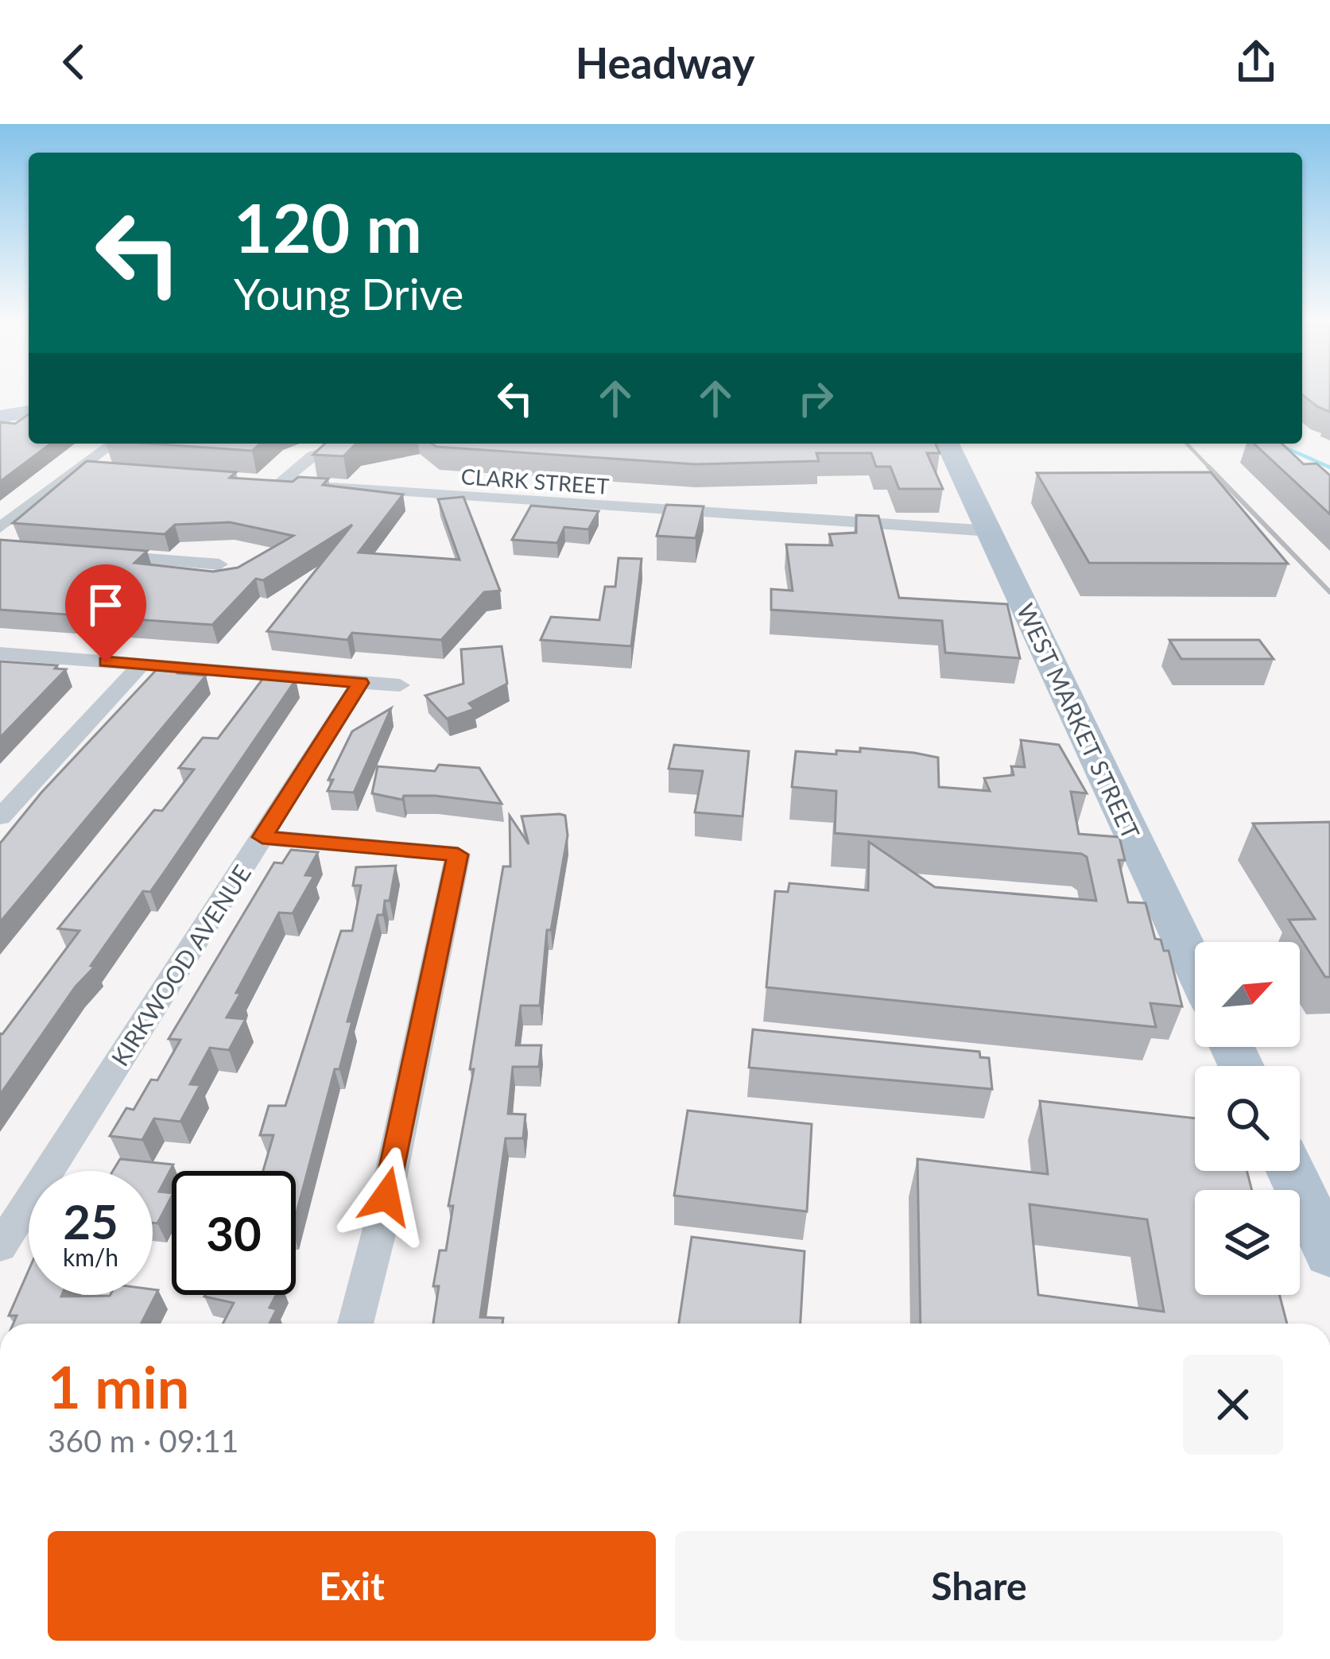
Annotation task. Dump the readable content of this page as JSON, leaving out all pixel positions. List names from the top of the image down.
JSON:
{
  "streets": {
    "main road": ["WEST MARKET STREET"],
    "street": ["CLARK STREET", "KIRKWOOD AVENUE"]
  },
  "crossings": [
    ["CLARK STREET", "WEST MARKET STREET"]
  ],
  "north": "top right",
  "page": {
    "header": "Headway",
    "turn": ["120 m", "Young Drive"],
    "speed": "25 km/h",
    "limit": "30",
    "heading": ["1 min", "360 m · 09:11"],
    "buttons": ["Exit", "Share"]
  }
}
